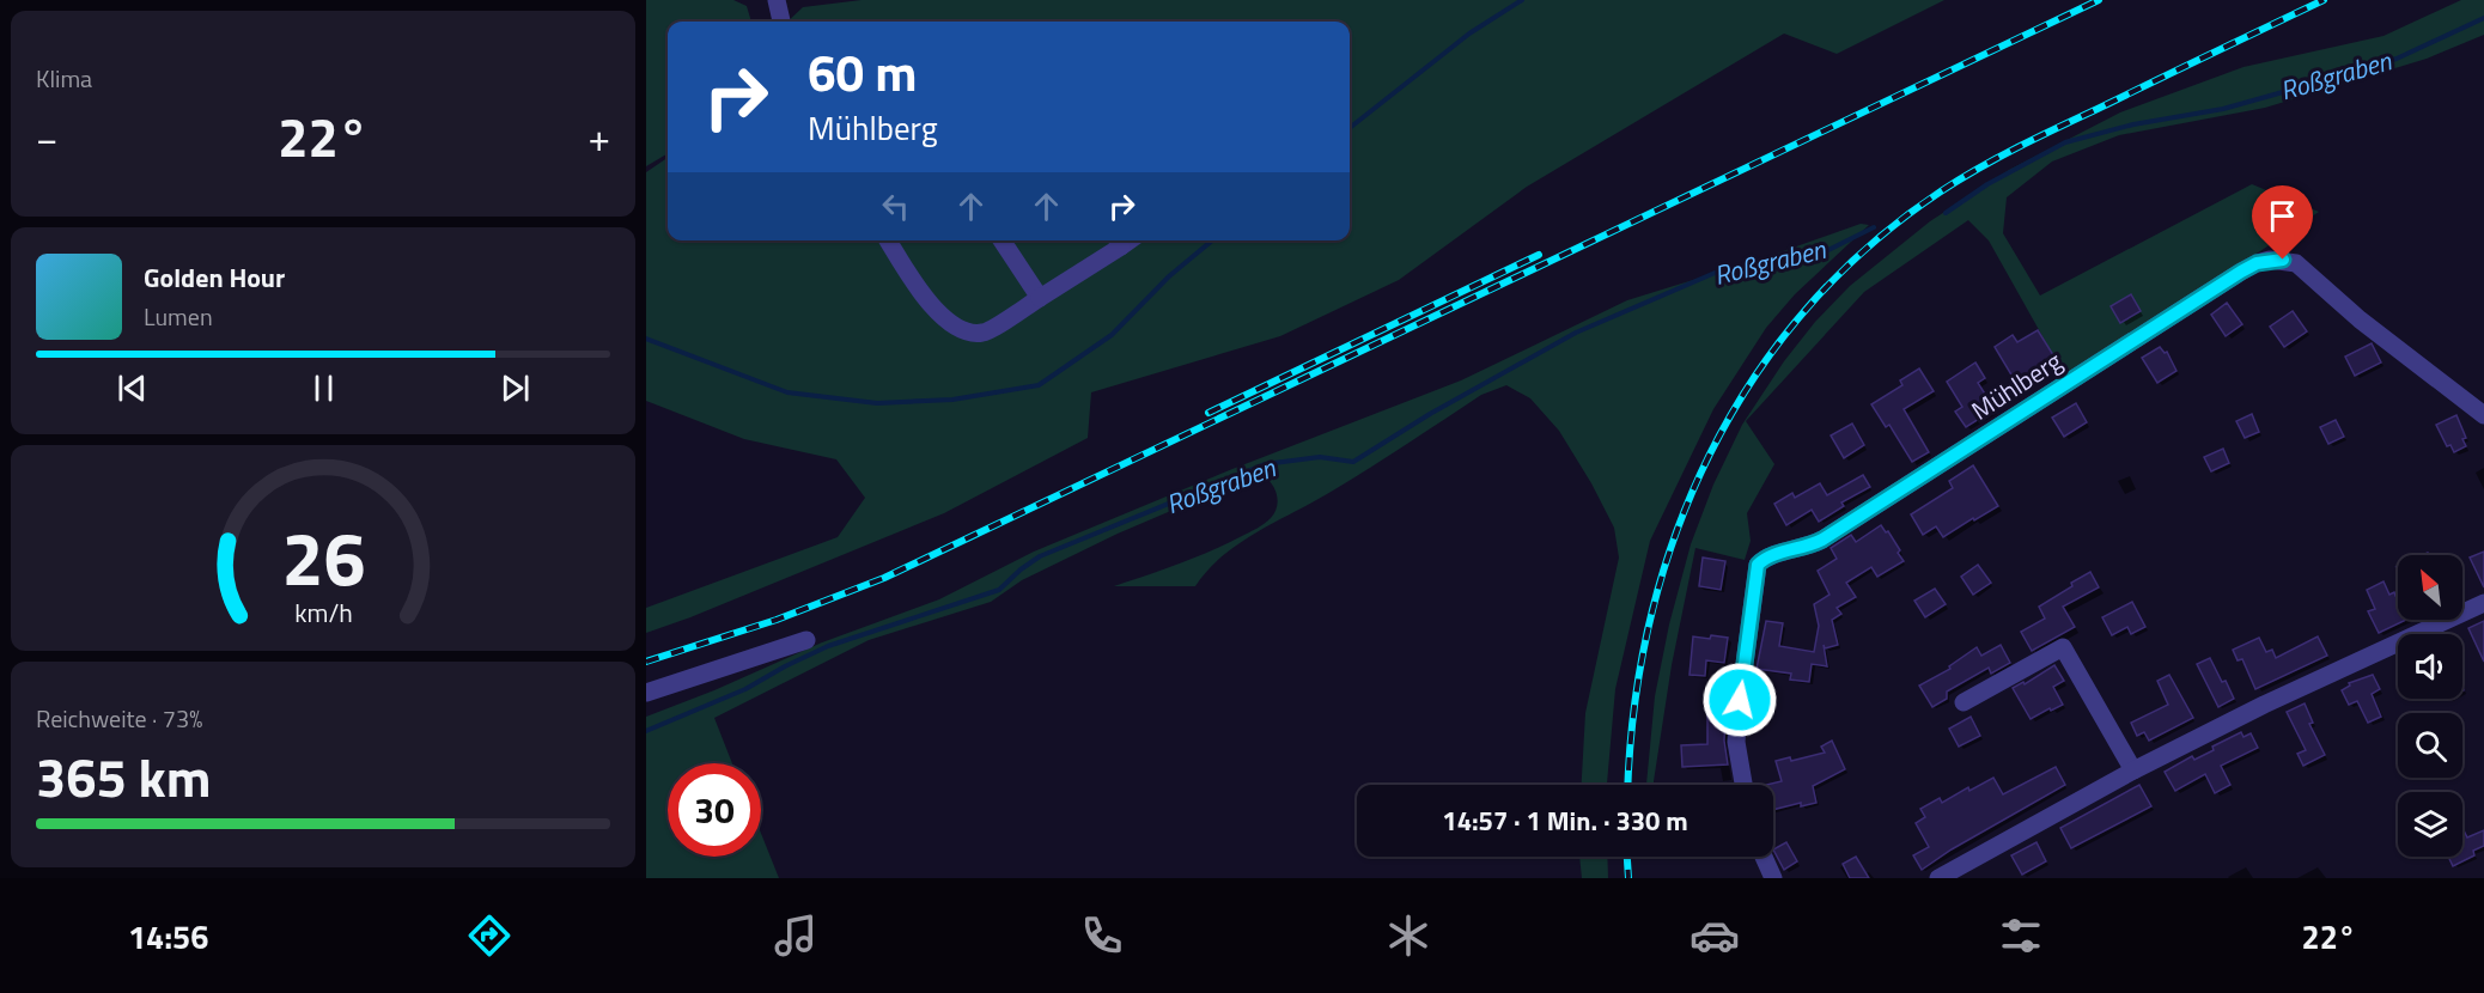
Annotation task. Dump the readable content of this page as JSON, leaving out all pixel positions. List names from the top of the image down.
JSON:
{
  "streets": {
    "street": ["Mühlberg"]
  },
  "water": ["Roßgraben"],
  "north": "top left",
  "page": {
    "tile": [
      "Klima",
      ["Reichweite · 73%", "365 km"]
    ],
    "turn": ["60 m", "Mühlberg"],
    "heat": ["−", "22°", "+"],
    "song": ["Golden Hour", "Lumen"],
    "limit": "30",
    "trip": "14:57 · 1 Min. · 330 m",
    "tabs": ["14:56", "22°"],
    "gauge": ["26", "km/h"]
  }
}
